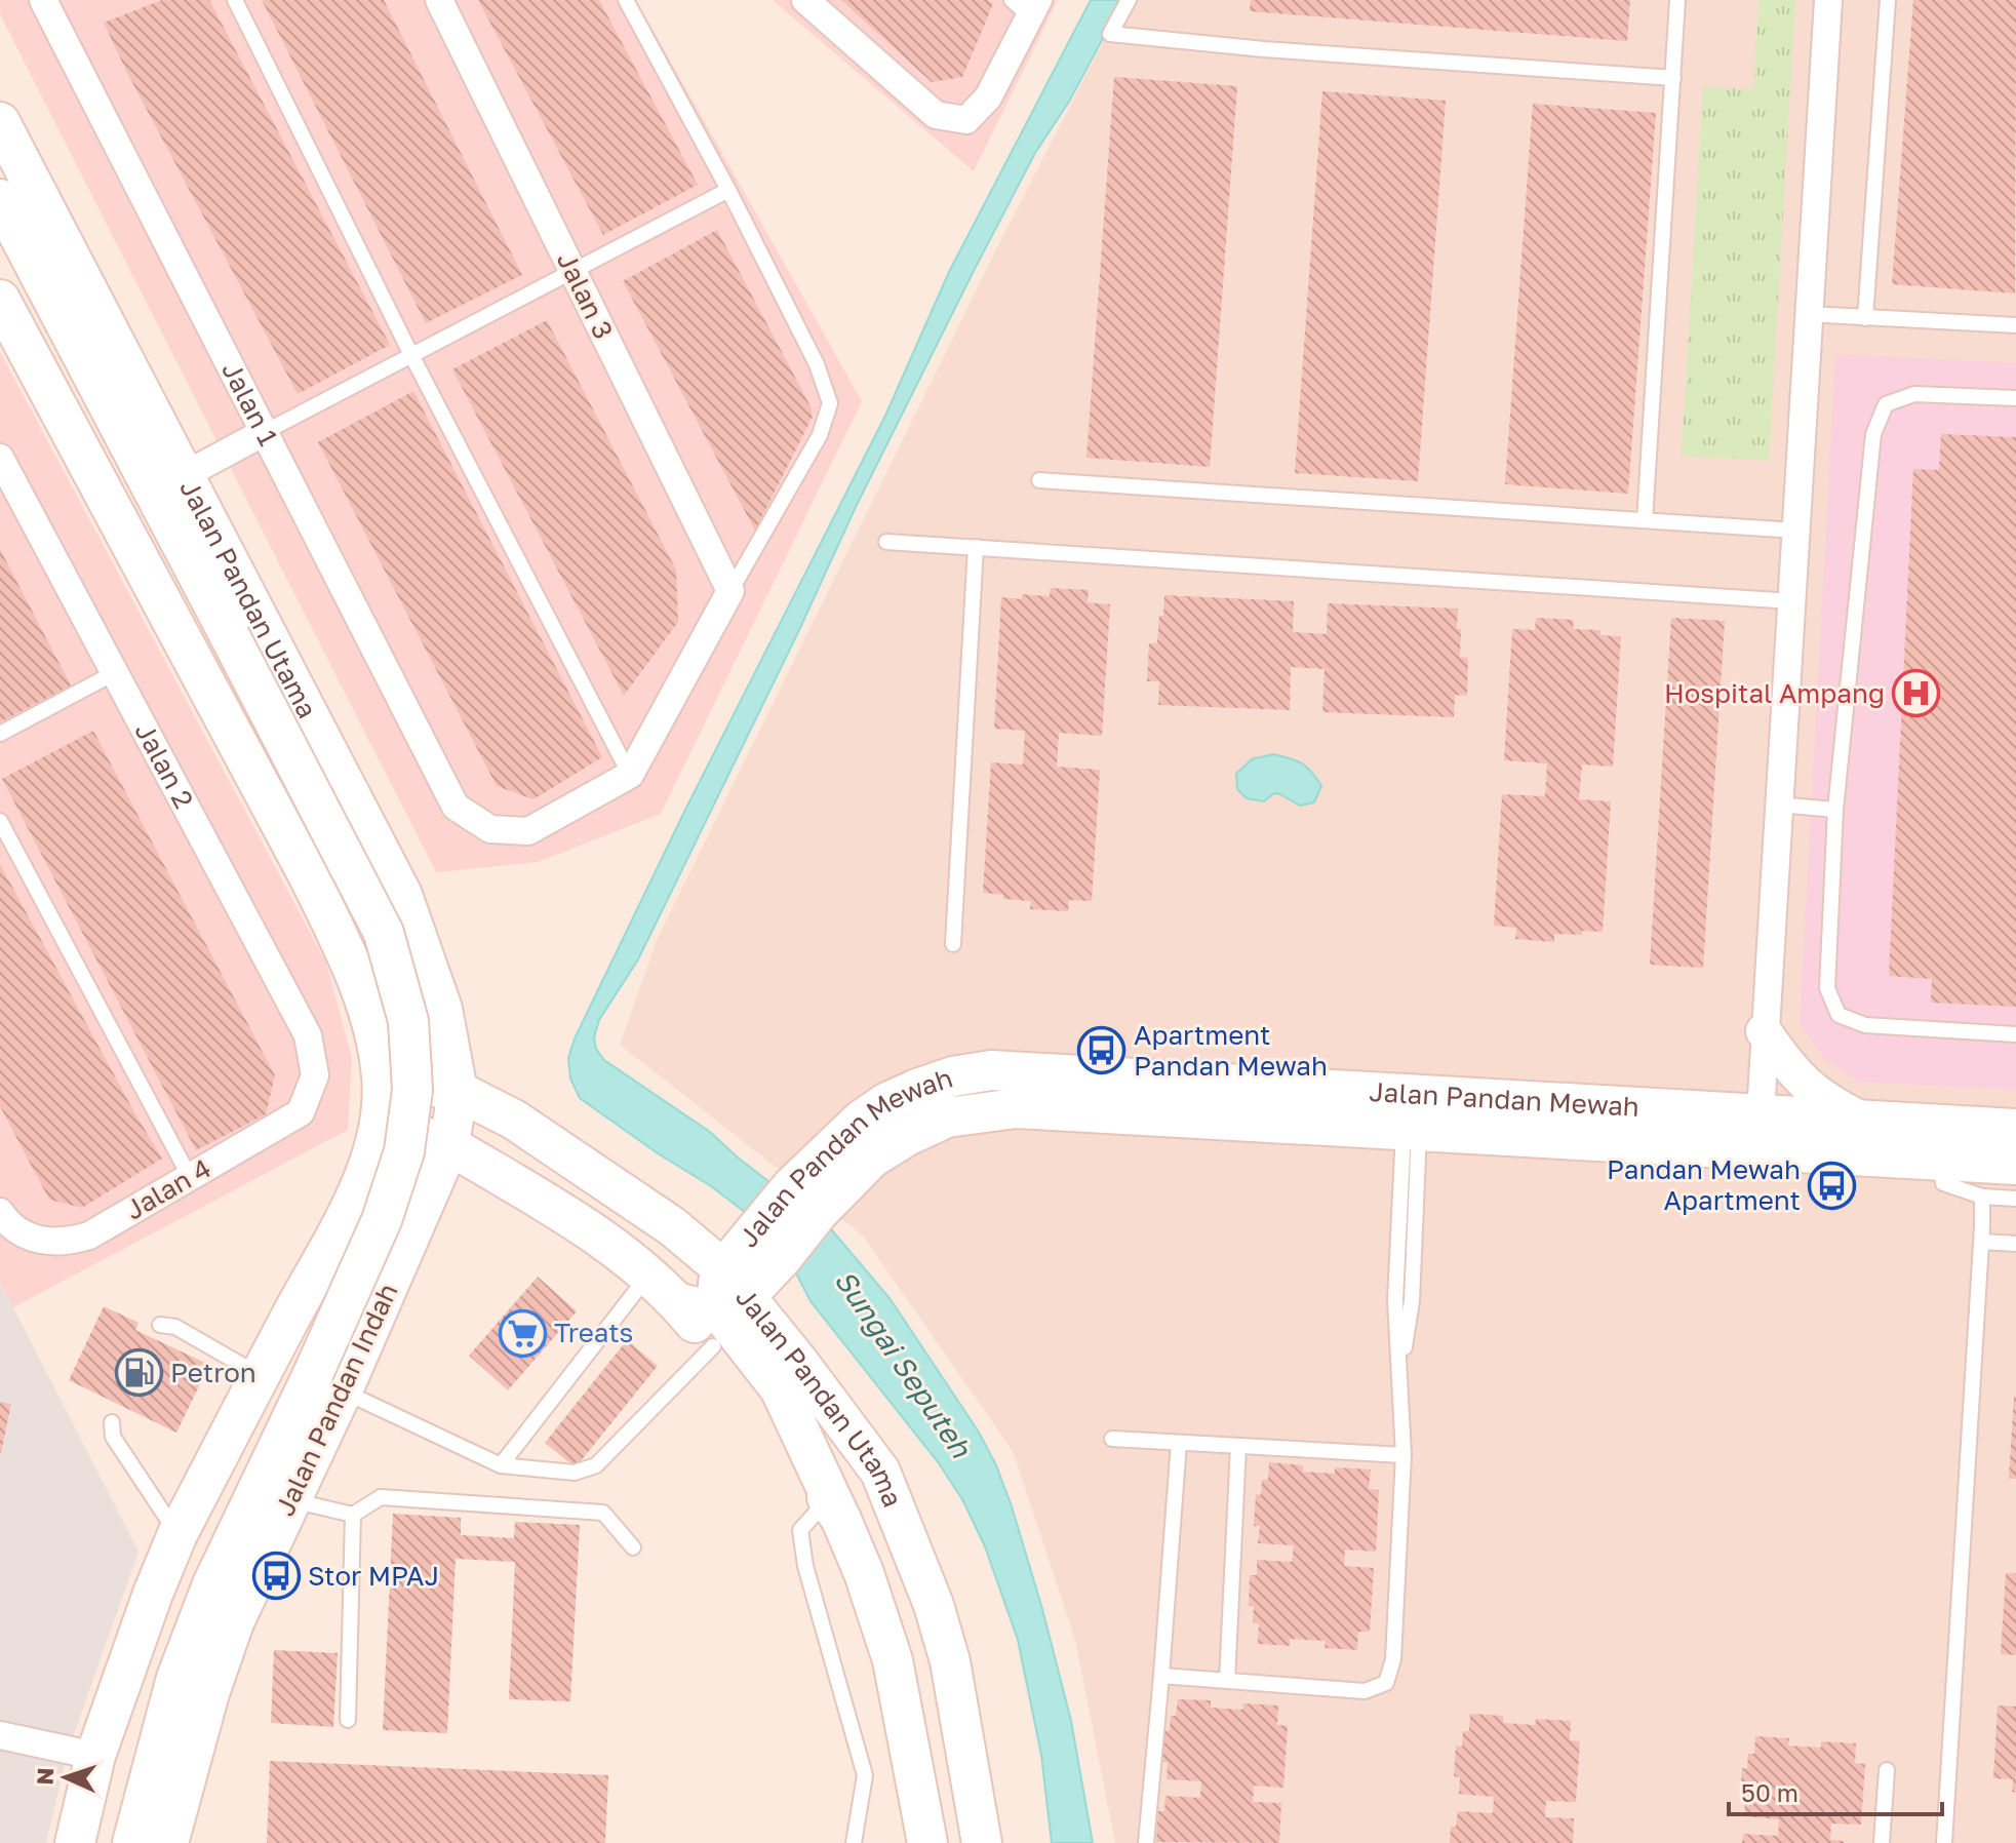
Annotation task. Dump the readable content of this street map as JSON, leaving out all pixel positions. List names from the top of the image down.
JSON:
{
  "streets": {
    "main road": ["Jalan Pandan Utama", "Jalan Pandan Mewah", "Jalan Pandan Indah"],
    "street": [
      "Jalan 3",
      "Jalan 1",
      "Jalan 2",
      "Jalan 4"
    ]
  },
  "crossings": [
    ["Jalan Pandan Utama", "Jalan Pandan Mewah"],
    ["Jalan Pandan Utama", "Jalan Pandan Indah"],
    ["Jalan 2", "Jalan 4"]
  ],
  "water": ["Sungai Seputeh"],
  "places": {
    "hospital": ["Hospital Ampang"],
    "bus stop": ["Apartment Pandan Mewah", "Pandan Mewah Apartment", "Stor MPAJ"],
    "supermarket": ["Treats"],
    "fuel station": ["Petron"]
  },
  "scale_bar": "50 m",
  "north": "left"
}
